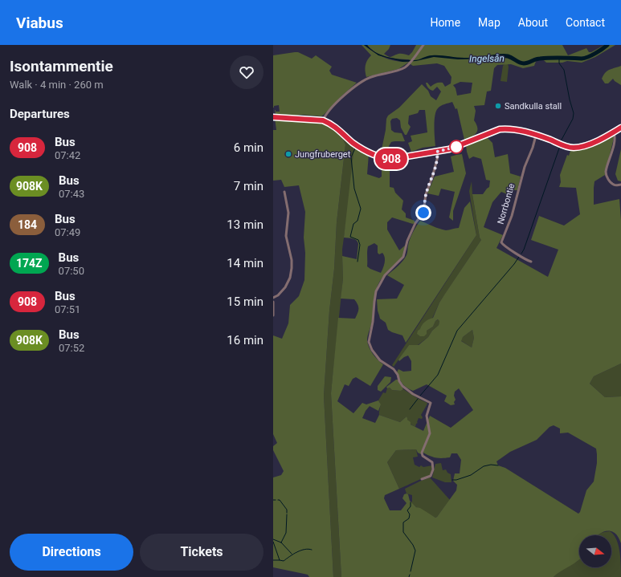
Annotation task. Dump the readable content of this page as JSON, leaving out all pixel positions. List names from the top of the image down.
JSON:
{
  "streets": {
    "street": ["Norrbontie"]
  },
  "water": ["Ingelsån"],
  "places": ["Sandkulla stall", "Jungfruberget"],
  "lines": ["bus line 908"],
  "north": "right",
  "page": {
    "header": "Viabus",
    "nav": [
      "Home",
      "Map",
      "About",
      "Contact"
    ],
    "heading": [
      ["Isontammentie", "Walk · 4 min · 260 m"],
      "Departures"
    ],
    "on_map": "908",
    "list": [
      {
        "mark": "908",
        "name": "Bus",
        "note": "07:42",
        "value": "6 min"
      },
      {
        "mark": "908K",
        "name": "Bus",
        "note": "07:43",
        "value": "7 min"
      },
      {
        "mark": "184",
        "name": "Bus",
        "note": "07:49",
        "value": "13 min"
      },
      {
        "mark": "174Z",
        "name": "Bus",
        "note": "07:50",
        "value": "14 min"
      },
      {
        "mark": "908",
        "name": "Bus",
        "note": "07:51",
        "value": "15 min"
      },
      {
        "mark": "908K",
        "name": "Bus",
        "note": "07:52",
        "value": "16 min"
      }
    ],
    "buttons": ["Directions", "Tickets"]
  }
}
